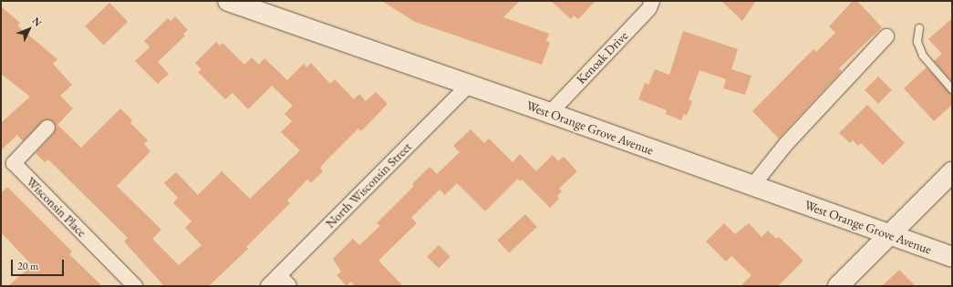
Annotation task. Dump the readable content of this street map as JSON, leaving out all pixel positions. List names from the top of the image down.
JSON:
{
  "streets": {
    "street": [
      "Kenoak Drive",
      "West Orange Grove Avenue",
      "North Wisconsin Street",
      "Wisconsin Place"
    ]
  },
  "crossings": [
    ["Kenoak Drive", "West Orange Grove Avenue"],
    ["West Orange Grove Avenue", "North Wisconsin Street"]
  ],
  "scale_bar": "20 m",
  "north": "top right"
}
